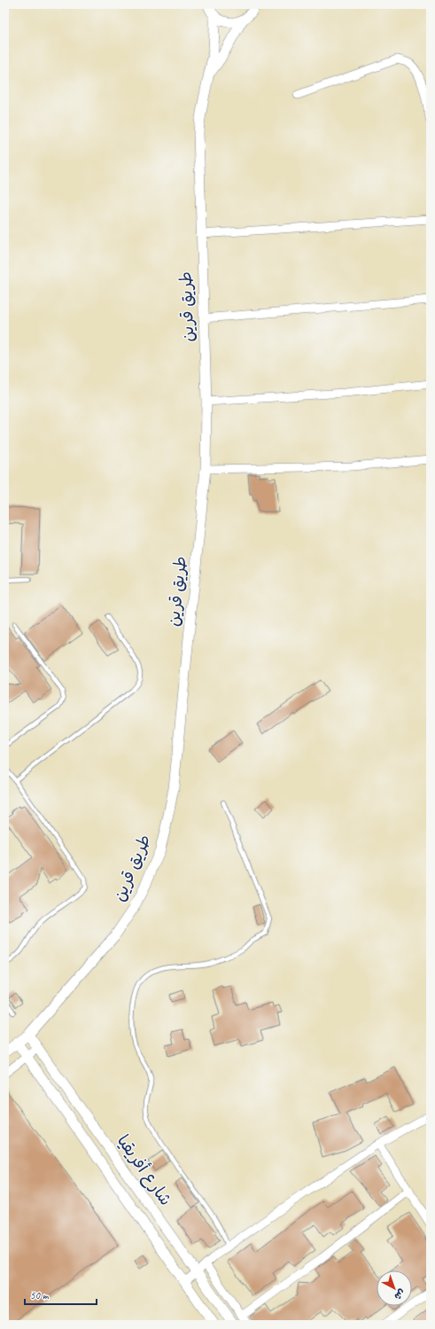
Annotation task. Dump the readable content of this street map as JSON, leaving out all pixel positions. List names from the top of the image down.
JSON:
{
  "streets": {
    "street": ["طريق قرين", "شارع أفريقيا"]
  },
  "crossings": [
    ["طريق قرين", "شارع أفريقيا"]
  ],
  "scale_bar": "50 m",
  "north": "bottom right"
}
